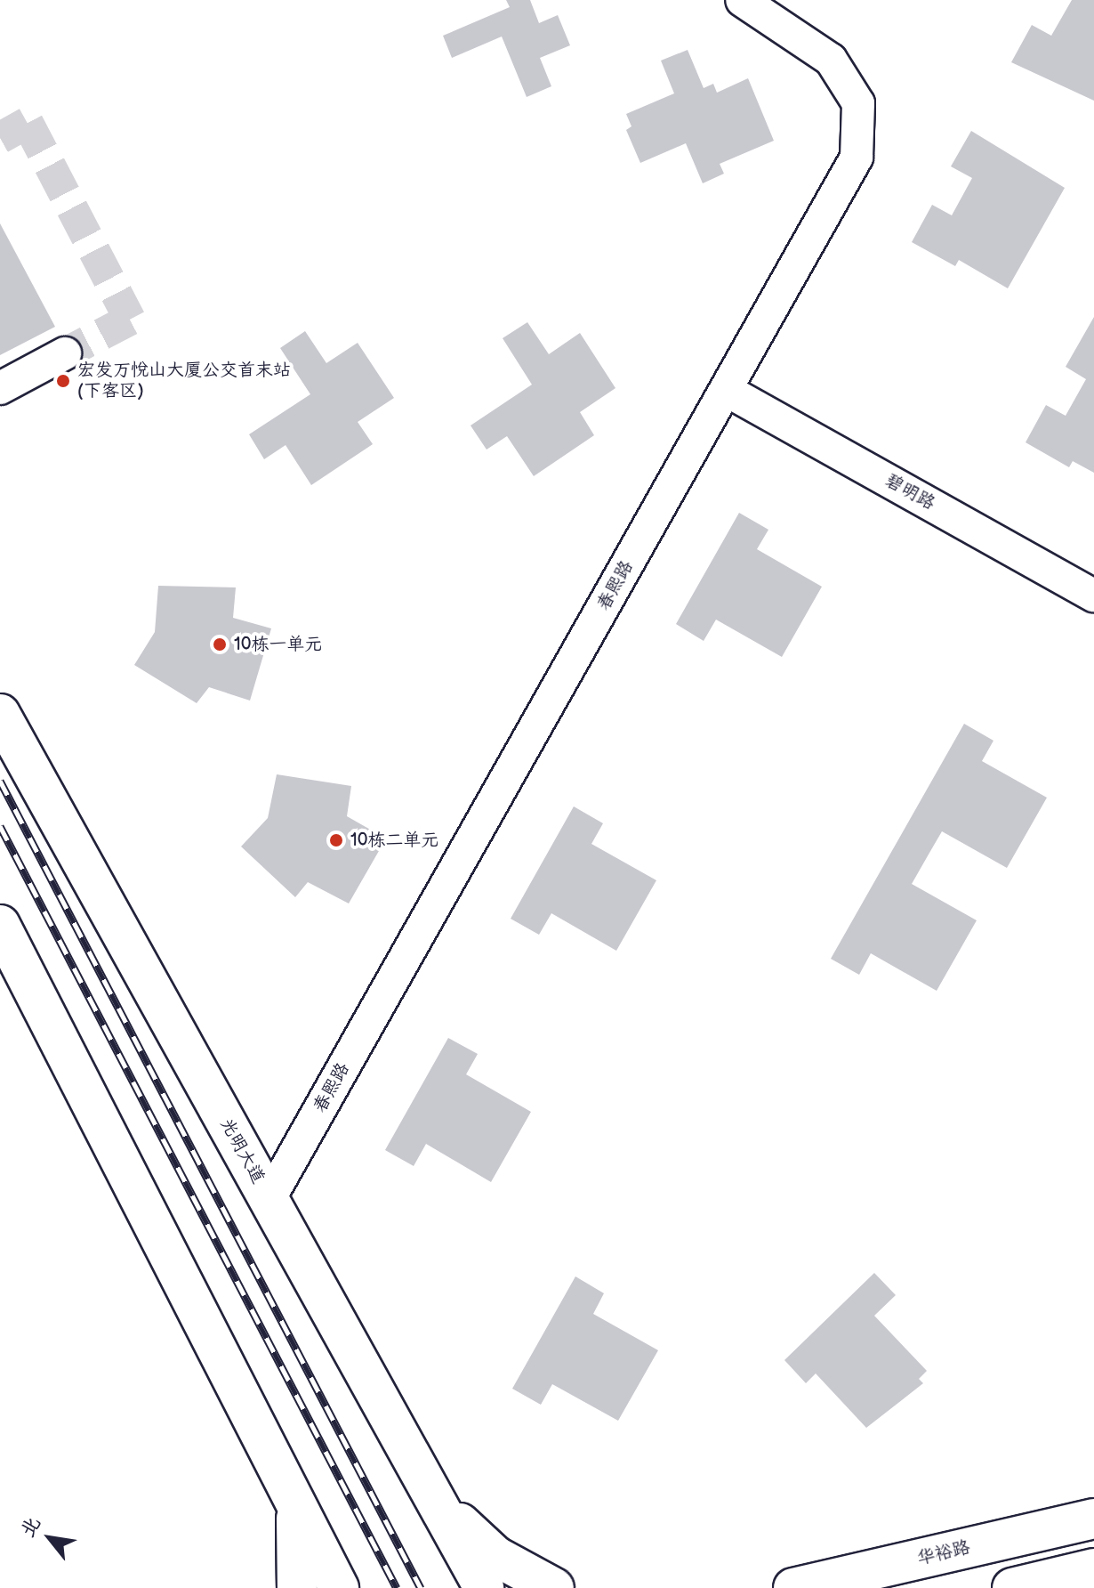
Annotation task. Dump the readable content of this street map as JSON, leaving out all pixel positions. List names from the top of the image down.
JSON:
{
  "streets": {
    "main road": ["光明大道", "华裕路"],
    "street": ["碧明路", "春熙路"]
  },
  "crossings": [
    ["碧明路", "春熙路"],
    ["春熙路", "光明大道"]
  ],
  "places": ["宏发万悦山大厦公交首末站 (下客区)", "10栋一单元", "10栋二单元"],
  "north": "top left"
}
